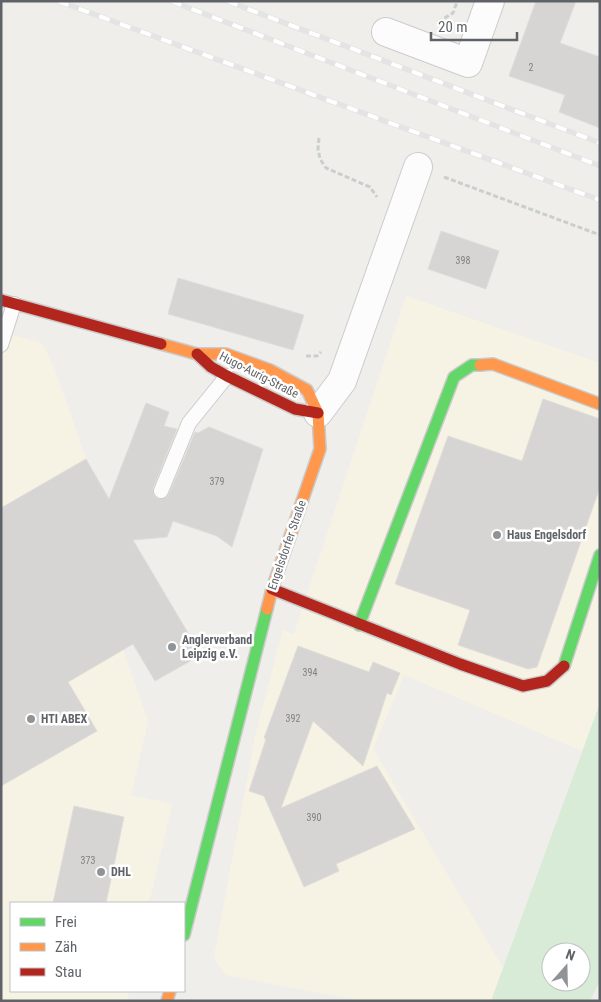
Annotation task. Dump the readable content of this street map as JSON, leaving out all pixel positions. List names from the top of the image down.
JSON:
{
  "streets": {
    "street": ["Hugo-Aurig-Straße", "Engelsdorfer Straße"]
  },
  "crossings": [
    ["Hugo-Aurig-Straße", "Engelsdorfer Straße"]
  ],
  "places": [
    "Haus Engelsdorf",
    "Anglerverband Leipzig e.V.",
    "HTI ABEX",
    "DHL"
  ],
  "house_numbers": [
    "2",
    "398",
    "379",
    "394",
    "392",
    "390",
    "373"
  ],
  "legend": ["Frei", "Zäh", "Stau"],
  "scale_bar": "20 m",
  "north": "top"
}
